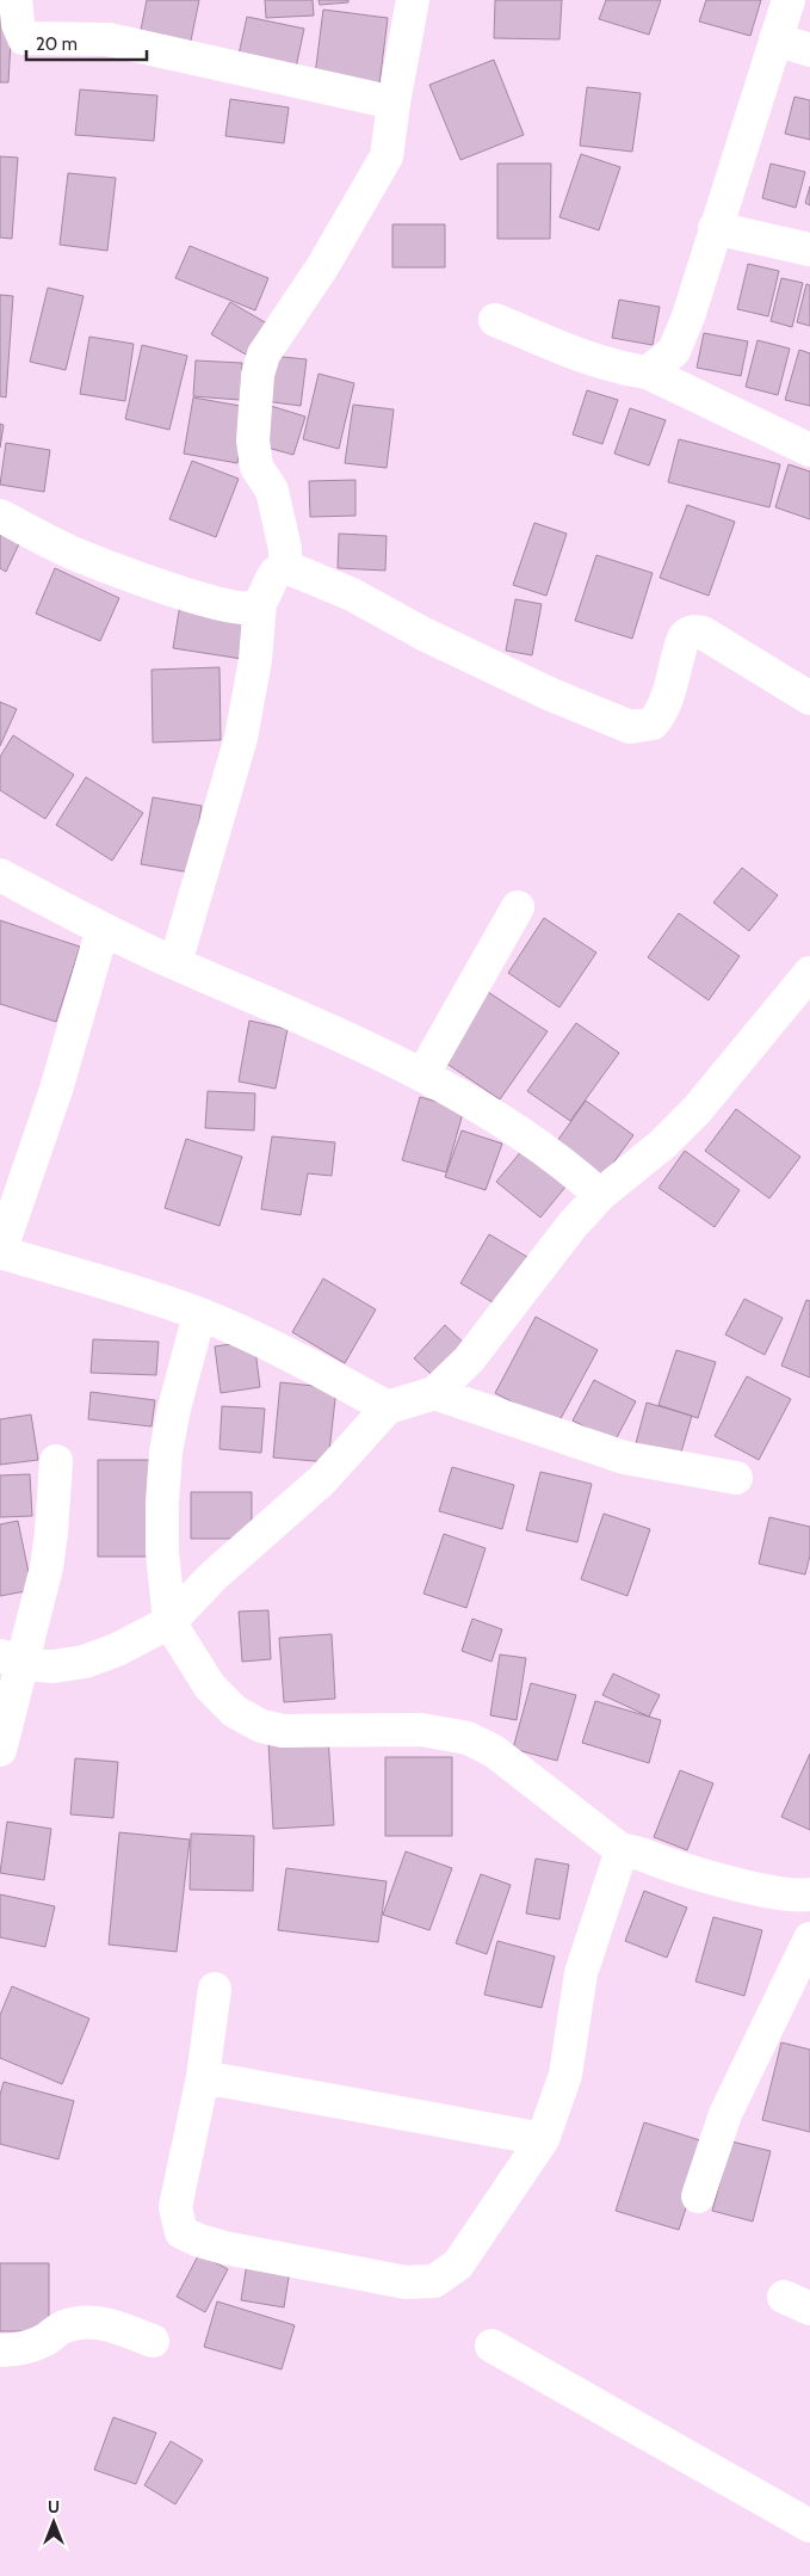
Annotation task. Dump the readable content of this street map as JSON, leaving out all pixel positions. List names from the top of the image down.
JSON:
{
  "scale_bar": "20 m",
  "north": "top"
}
